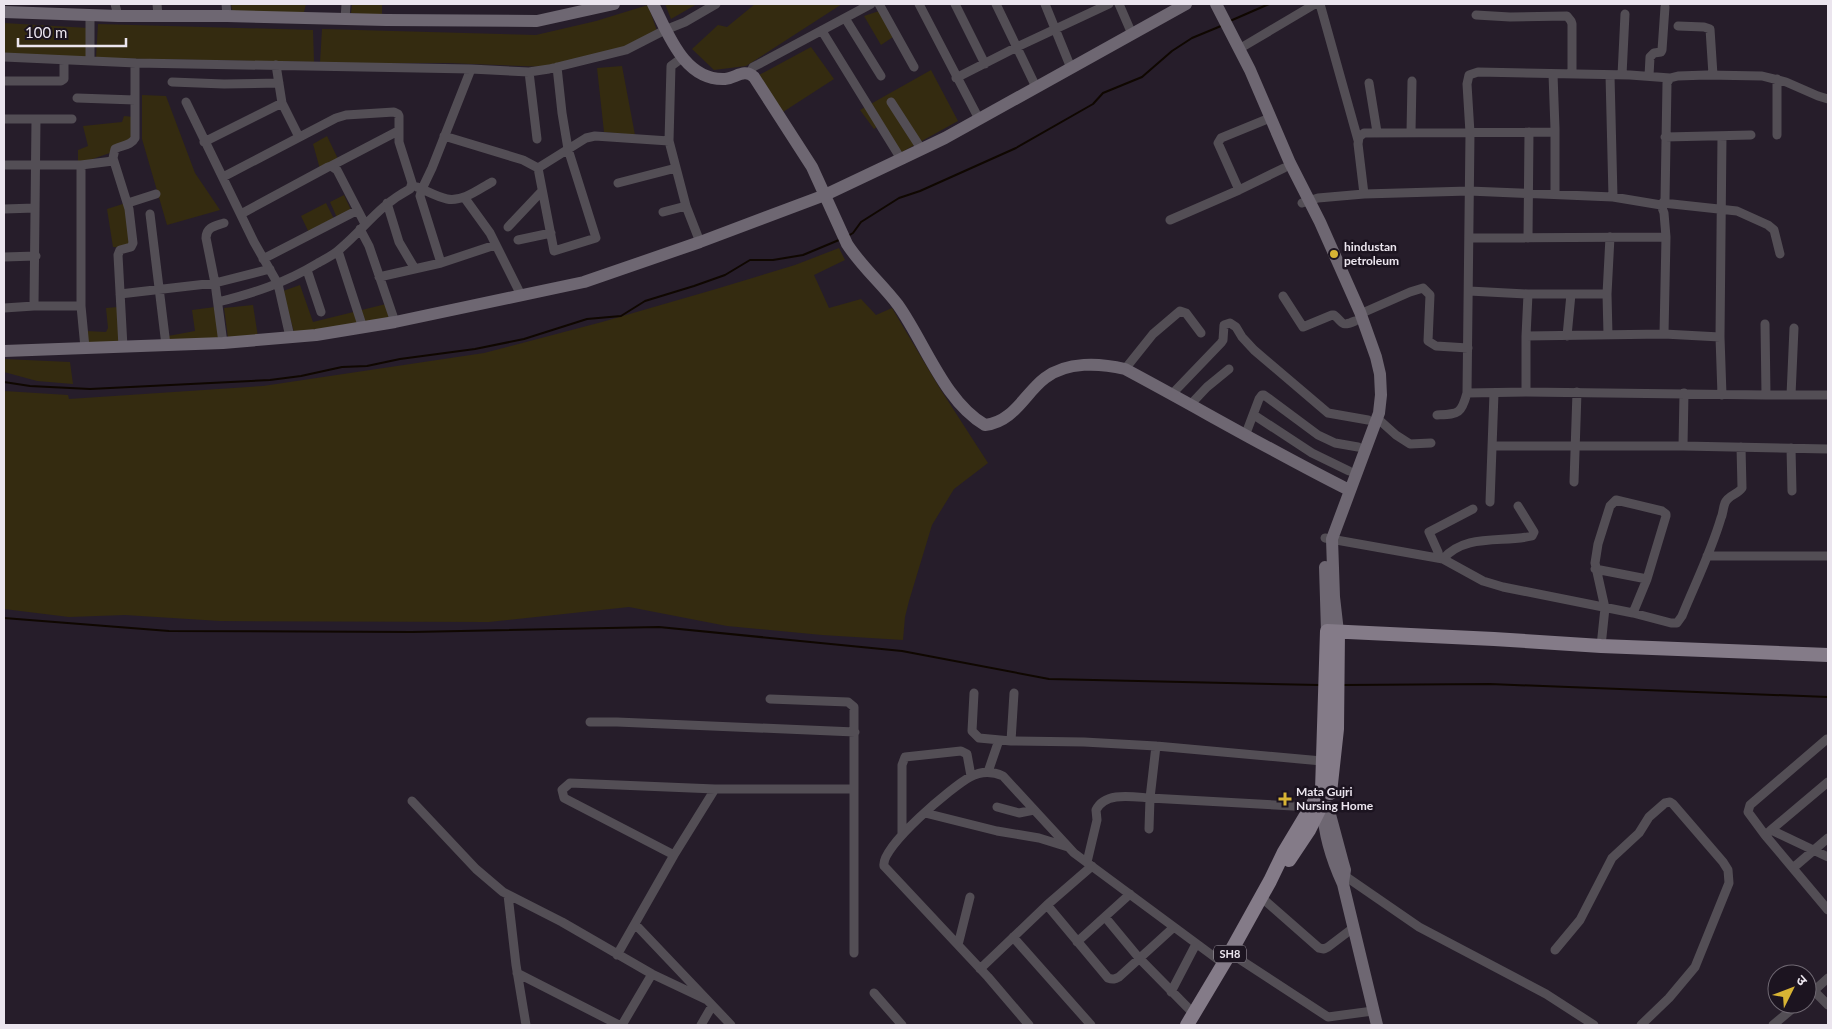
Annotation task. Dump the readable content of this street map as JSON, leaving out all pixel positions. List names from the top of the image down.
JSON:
{
  "streets": {
    "main road": ["SH8"]
  },
  "places": {
    "other": ["hindustan petroleum"],
    "health": ["Mata Gujri Nursing Home"]
  },
  "scale_bar": "100 m",
  "north": "top right"
}
